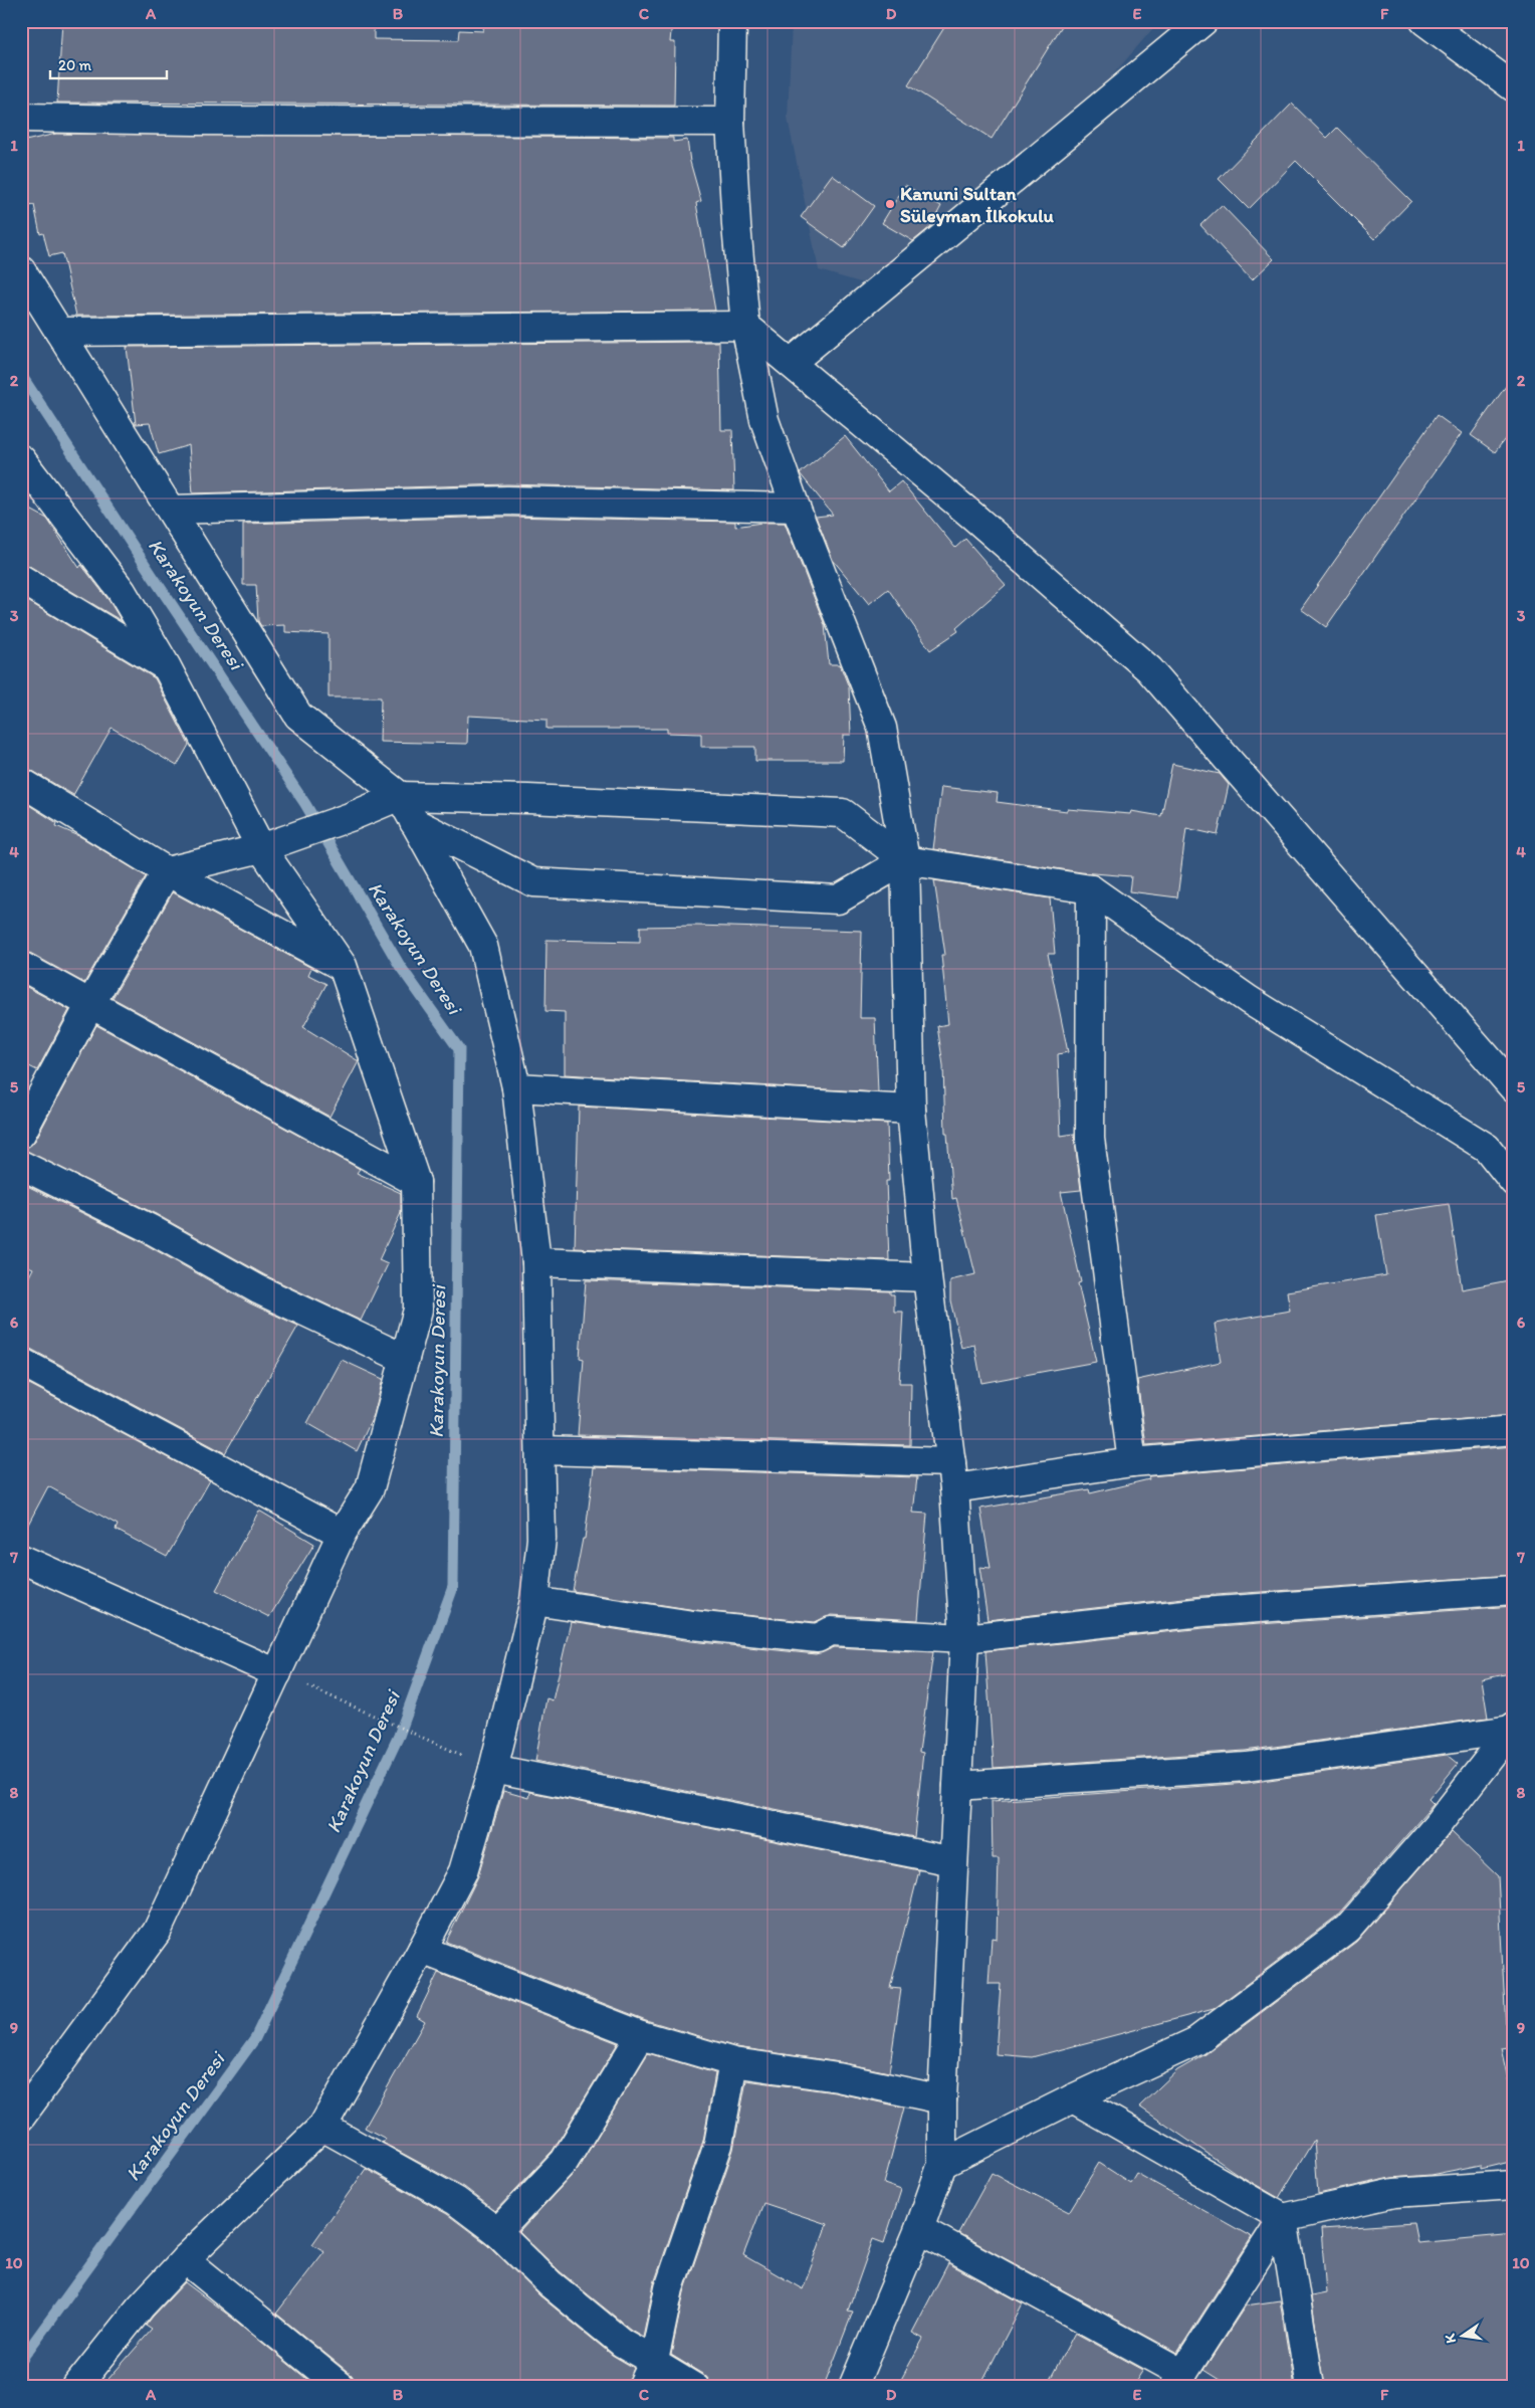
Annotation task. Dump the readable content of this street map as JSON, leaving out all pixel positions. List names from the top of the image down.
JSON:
{
  "water": ["Karakoyun Deresi"],
  "places": ["Kanuni Sultan Süleyman İlkokulu"],
  "scale_bar": "20 m",
  "north": "left",
  "grid": {
    "columns": [
      "A",
      "B",
      "C",
      "D",
      "E",
      "F"
    ],
    "rows": [
      "1",
      "2",
      "3",
      "4",
      "5",
      "6",
      "7",
      "8",
      "9",
      "10"
    ]
  }
}
